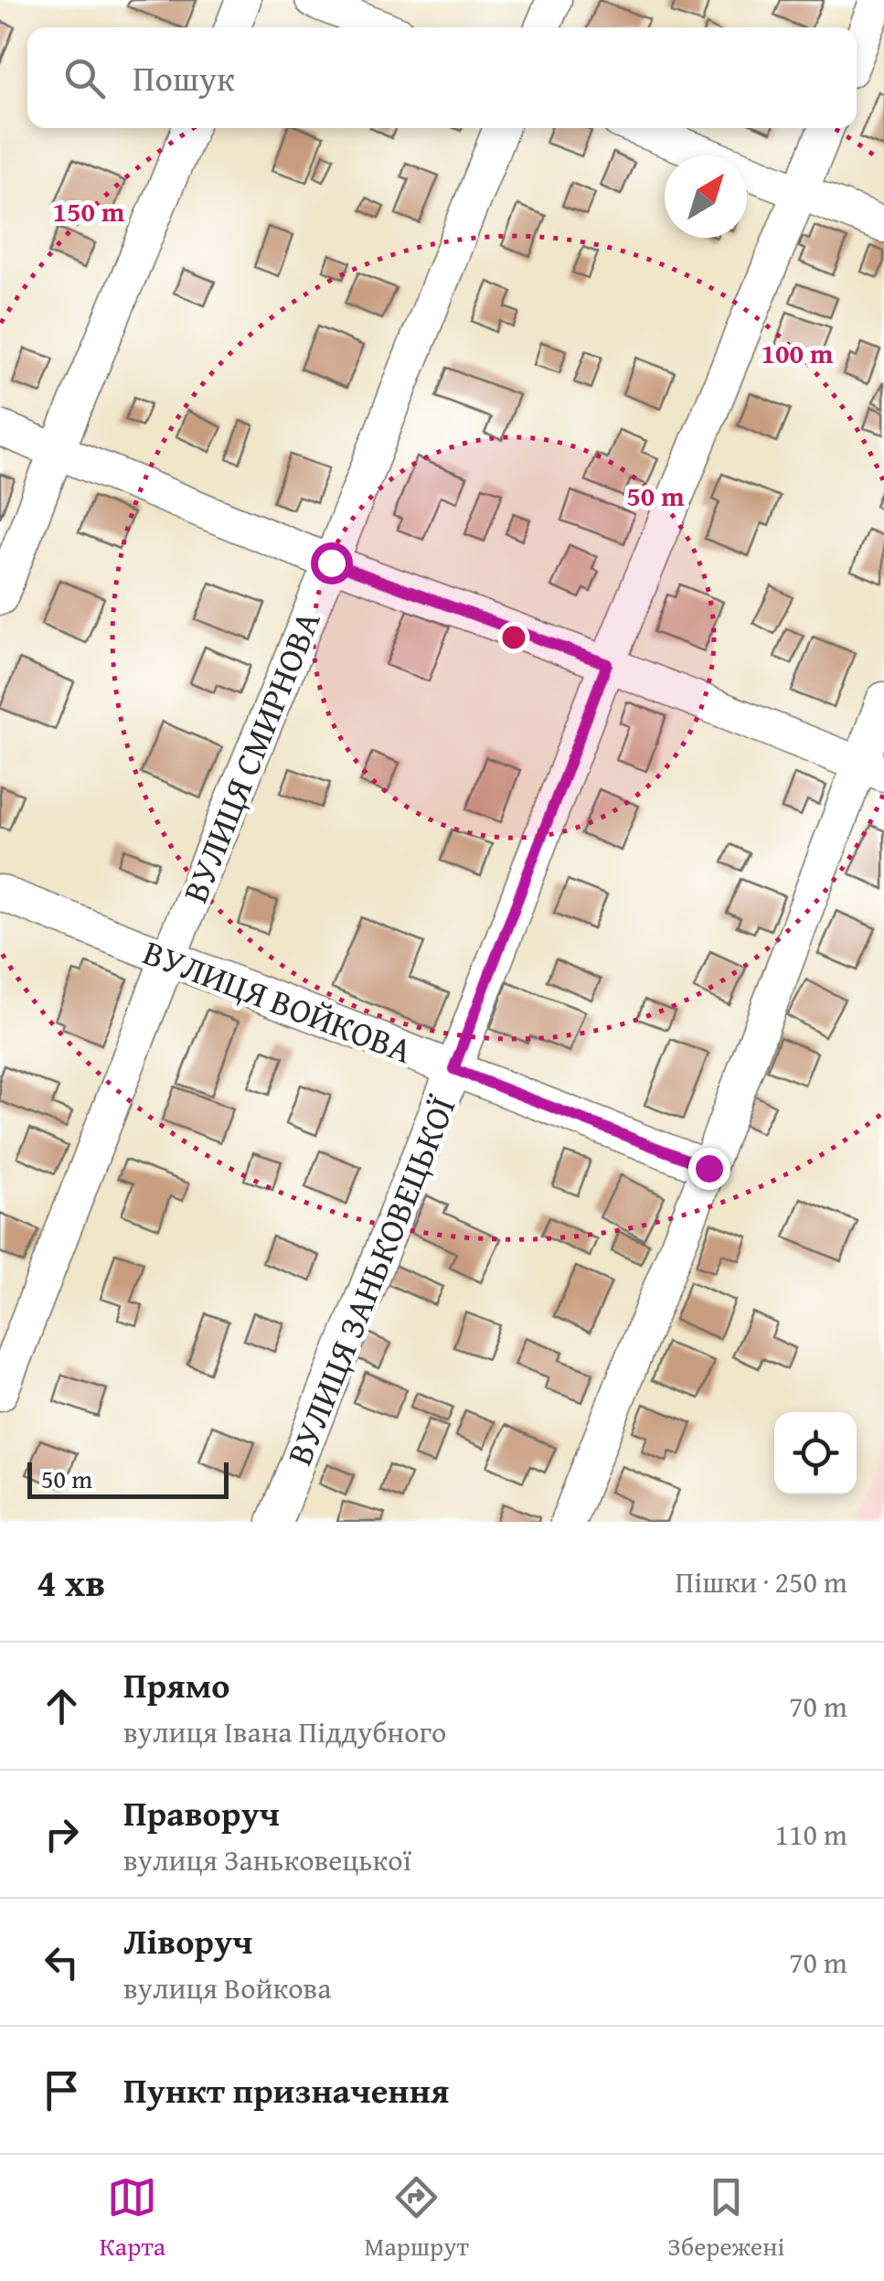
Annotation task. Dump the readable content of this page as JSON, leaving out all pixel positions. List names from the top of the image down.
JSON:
{
  "streets": {
    "street": ["ВУЛИЦЯ СМИРНОВА", "ВУЛИЦЯ ВОЙКОВА", "ВУЛИЦЯ ЗАНЬКОВЕЦЬКОЇ"]
  },
  "crossings": [
    ["ВУЛИЦЯ СМИРНОВА", "ВУЛИЦЯ ВОЙКОВА"],
    ["ВУЛИЦЯ ВОЙКОВА", "ВУЛИЦЯ ЗАНЬКОВЕЦЬКОЇ"]
  ],
  "scale_bar": "50 m",
  "north": "top right",
  "page": {
    "search": "Пошук",
    "scale": "50 m",
    "heading": ["4 хв", "Пішки · 250 m"],
    "list": [
      ["Прямо", "вулиця Івана Піддубного", "70 m"],
      ["Праворуч", "вулиця Заньковецької", "110 m"],
      ["Ліворуч", "вулиця Войкова", "70 m"],
      "Пункт призначення"
    ],
    "nav": ["Карта", "Маршрут", "Збережені"]
  },
  "rings": ["150 m", "100 m", "50 m"]
}
